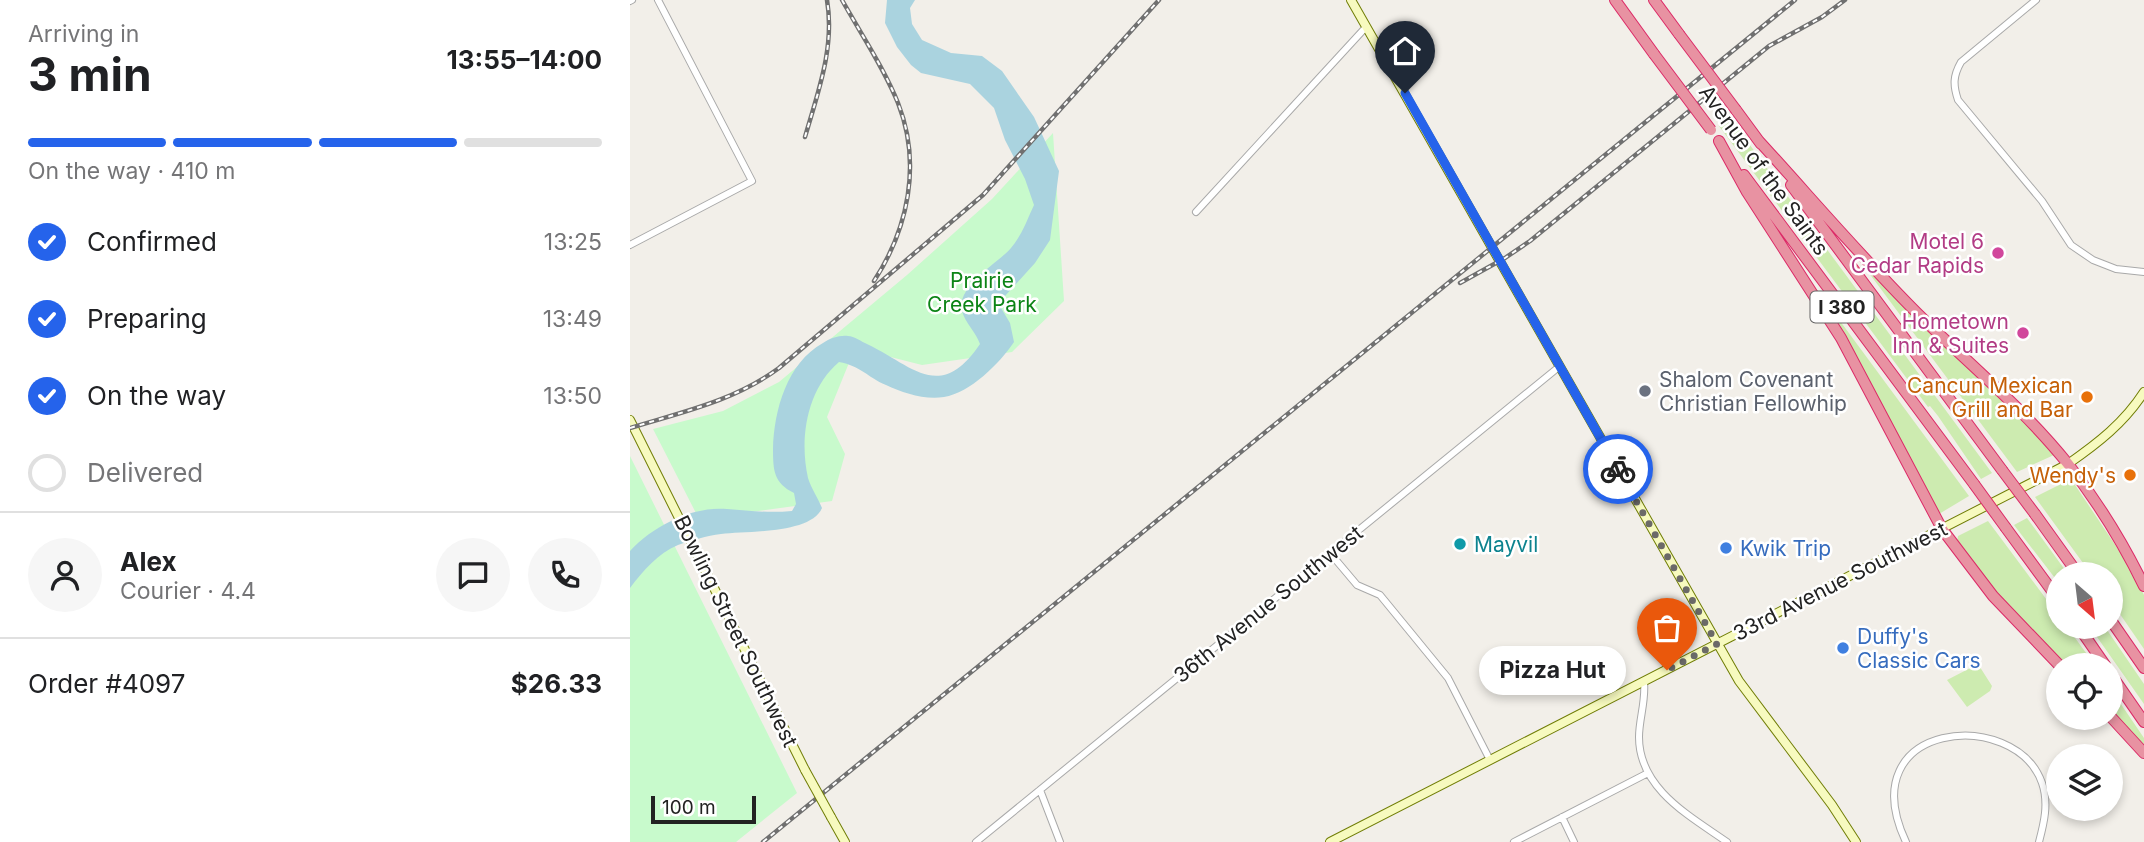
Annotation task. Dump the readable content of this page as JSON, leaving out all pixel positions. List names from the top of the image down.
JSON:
{
  "streets": {
    "highway": ["Avenue of the Saints", "I 380"],
    "street": ["33rd Avenue Southwest", "36th Avenue Southwest", "Bowling Street Southwest"]
  },
  "parks": ["Prairie Creek Park"],
  "places": [
    "Motel 6 Cedar Rapids",
    "Hometown Inn & Suites",
    "Shalom Covenant Christian Fellowhip",
    "Cancun Mexican Grill and Bar",
    "Wendy's",
    "Mayvil",
    "Kwik Trip",
    "Duffy's Classic Cars",
    "Pizza Hut"
  ],
  "scale_bar": "100 m",
  "north": "bottom right",
  "page": {
    "heading": ["3 min", "Arriving in", "13:55–14:00"],
    "panel": [
      "Alex",
      "Courier · 4.4",
      "Order #4097",
      "$26.33"
    ],
    "bar": "On the way · 410 m",
    "list": [
      ["Confirmed", "13:25"],
      ["Preparing", "13:49"],
      ["On the way", "13:50"],
      "Delivered"
    ],
    "bubble": "Pizza Hut",
    "scale": "100 m"
  }
}
